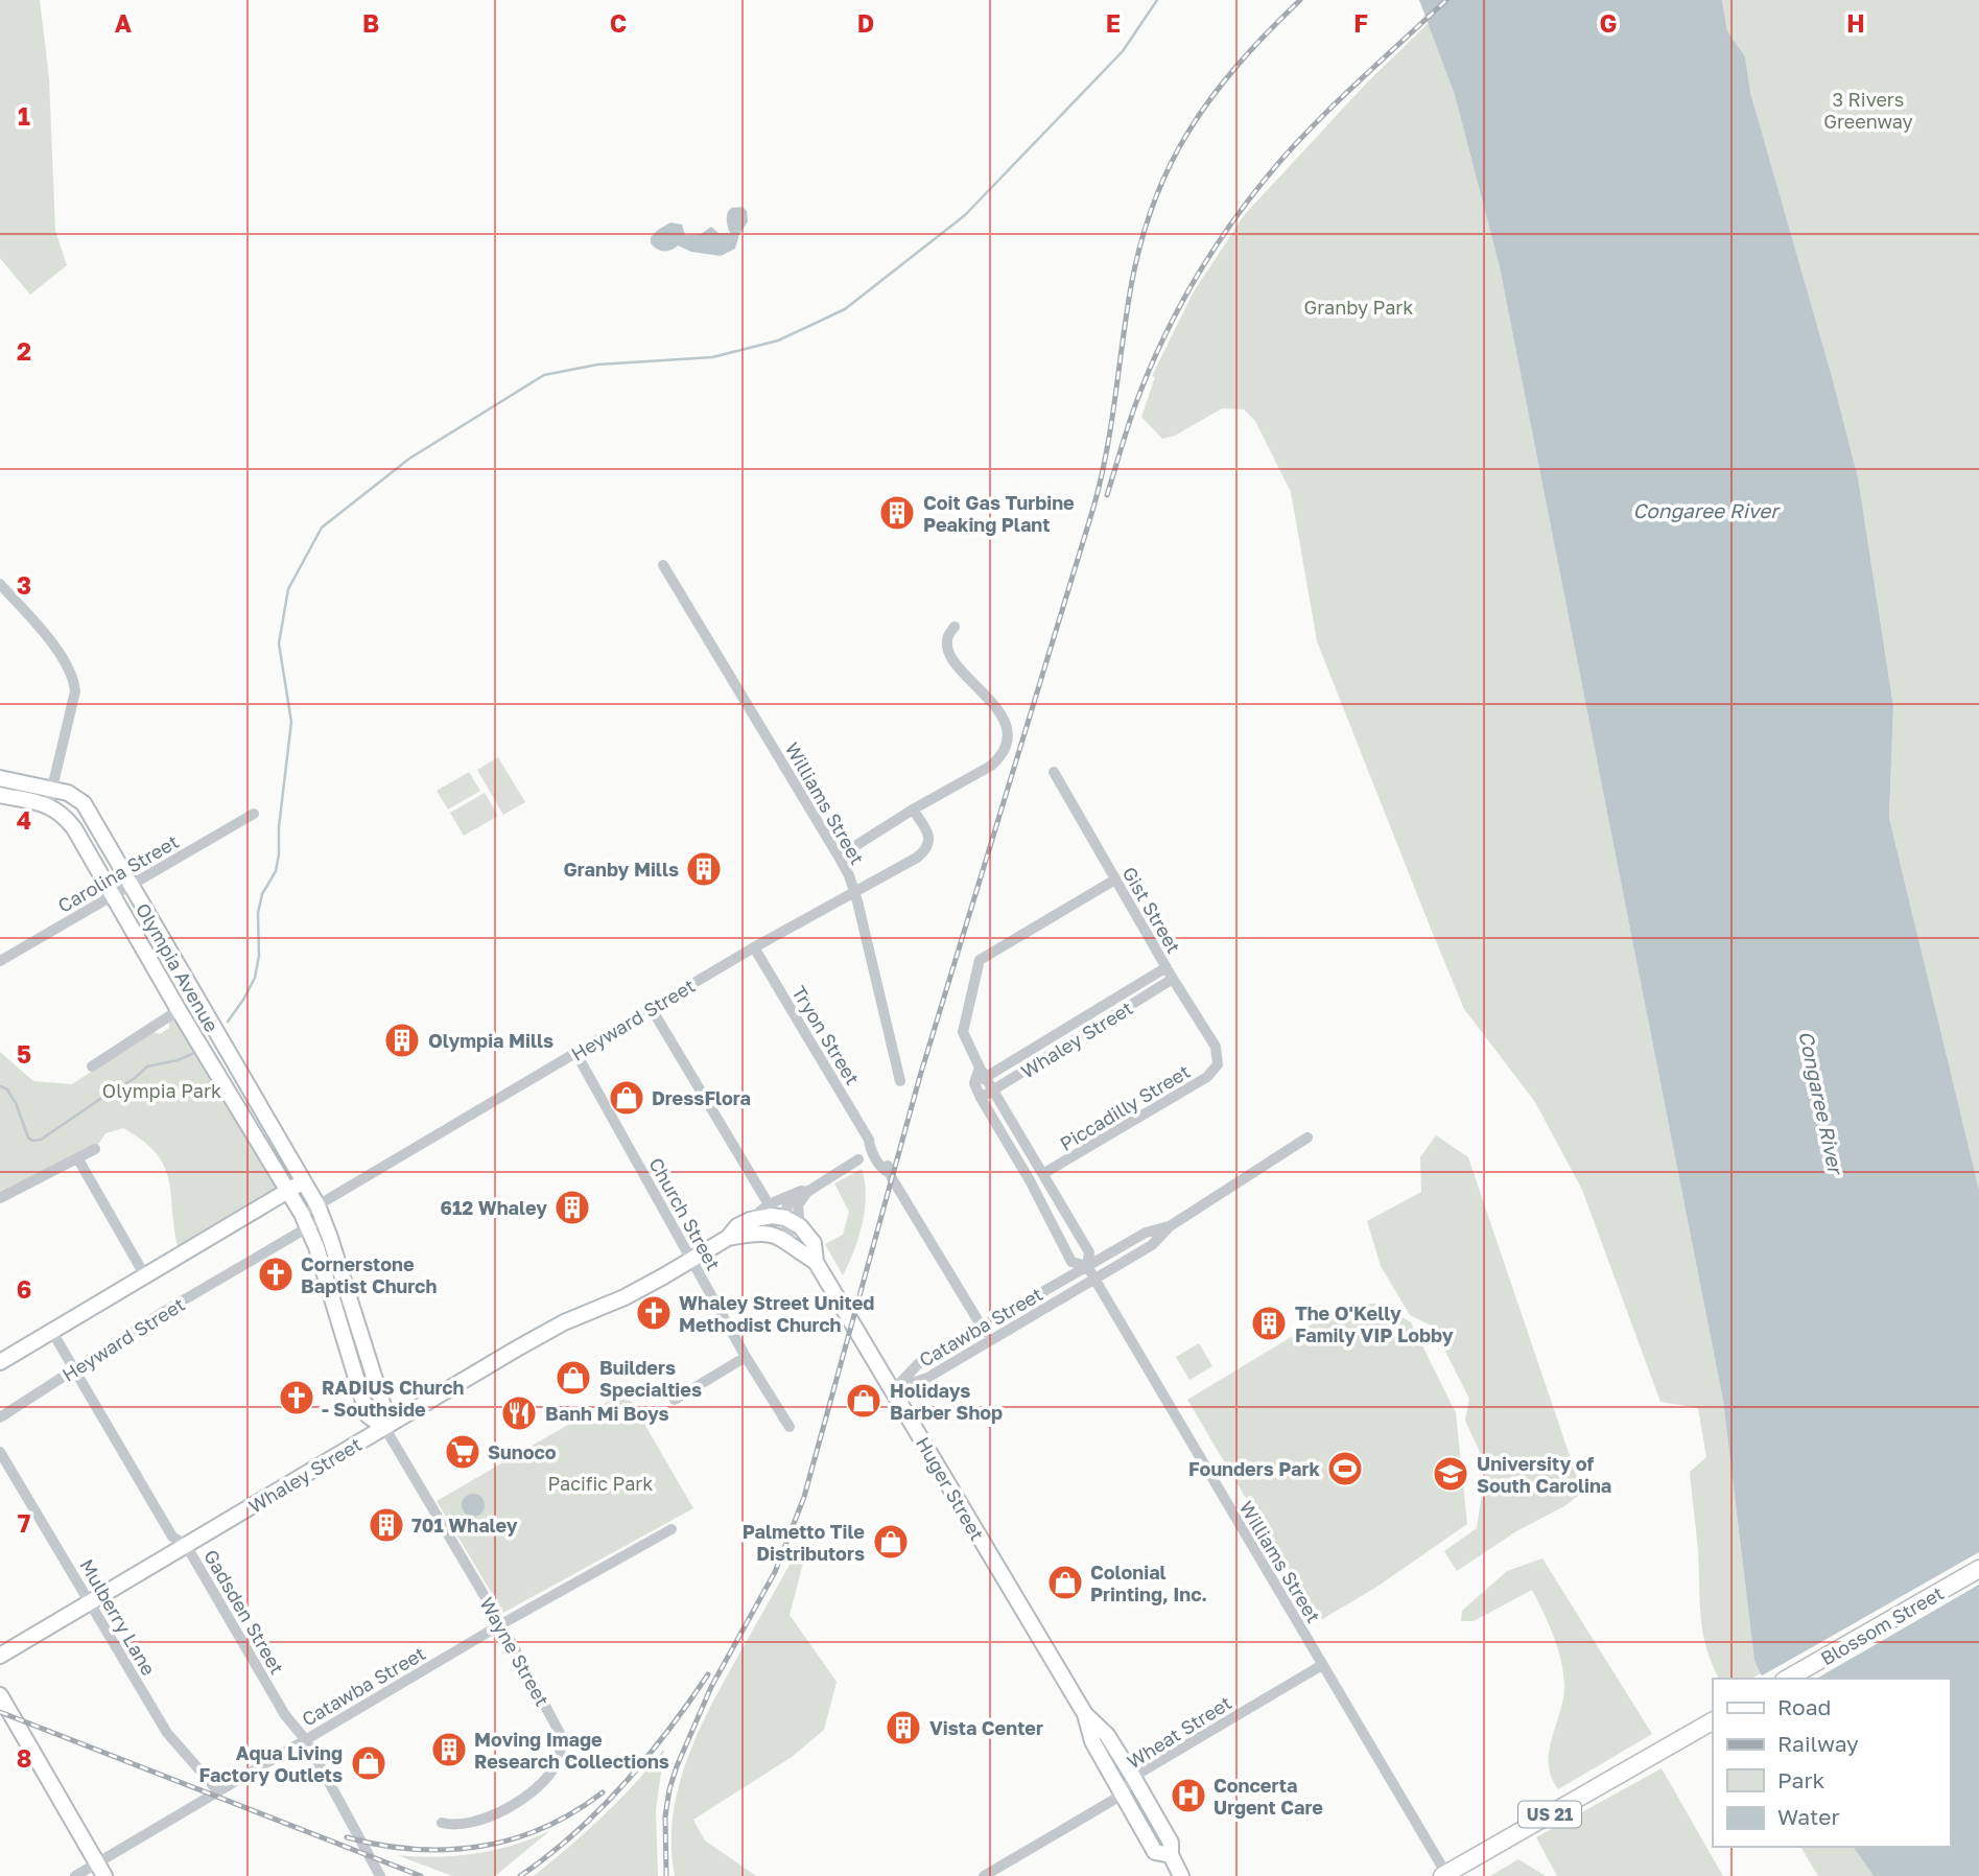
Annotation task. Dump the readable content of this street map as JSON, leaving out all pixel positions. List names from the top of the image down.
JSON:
{
  "streets": {
    "main road": [
      "Olympia Avenue",
      "Whaley Street",
      "Huger Street",
      "Blossom Street",
      "Wayne Street",
      "US 21"
    ],
    "street": [
      "Williams Street",
      "Carolina Street",
      "Gist Street",
      "Heyward Street",
      "Tryon Street",
      "Piccadilly Street",
      "Church Street",
      "Catawba Street",
      "Gadsden Street",
      "Mulberry Lane",
      "Wheat Street"
    ]
  },
  "crossings": [
    ["Williams Street", "Heyward Street"],
    ["Williams Street", "Whaley Street"],
    ["Williams Street", "Piccadilly Street"],
    ["Williams Street", "Catawba Street"],
    ["Williams Street", "Wheat Street"],
    ["Williams Street", "US 21"],
    ["Carolina Street", "Olympia Avenue"],
    ["Gist Street", "Whaley Street"],
    ["Gist Street", "Piccadilly Street"],
    ["Olympia Avenue", "Heyward Street"],
    ["Olympia Avenue", "Wayne Street"],
    ["Heyward Street", "Tryon Street"],
    ["Heyward Street", "Church Street"],
    ["Heyward Street", "Gadsden Street"],
    ["Heyward Street", "Wayne Street"],
    ["Tryon Street", "Catawba Street"],
    ["Whaley Street", "Church Street"],
    ["Whaley Street", "Huger Street"],
    ["Whaley Street", "Gadsden Street"],
    ["Whaley Street", "Mulberry Lane"],
    ["Whaley Street", "Wayne Street"],
    ["Catawba Street", "Huger Street"],
    ["Catawba Street", "Gadsden Street"],
    ["Catawba Street", "Mulberry Lane"],
    ["Catawba Street", "Wayne Street"],
    ["Huger Street", "Wheat Street"]
  ],
  "water": ["Congaree River"],
  "parks": [
    "3 Rivers Greenway",
    "Granby Park",
    "Olympia Park",
    "Pacific Park"
  ],
  "places": {
    "building": [
      "Coit Gas Turbine Peaking Plant",
      "Granby Mills",
      "Olympia Mills",
      "612 Whaley",
      "The O'Kelly Family VIP Lobby",
      "701 Whaley",
      "Vista Center",
      "Moving Image Research Collections"
    ],
    "shop": [
      "DressFlora",
      "Builders Specialties",
      "Holidays Barber Shop",
      "Palmetto Tile Distributors",
      "Colonial Printing, Inc.",
      "Aqua Living Factory Outlets"
    ],
    "church": ["Cornerstone Baptist Church", "Whaley Street United Methodist Church", "RADIUS Church - Southside"],
    "restaurant": ["Banh Mi Boys"],
    "supermarket": ["Sunoco"],
    "sports": ["Founders Park"],
    "school or university": ["University of South Carolina"],
    "hospital": ["Concerta Urgent Care"]
  },
  "legend": [
    "Road",
    "Railway",
    "Park",
    "Water"
  ],
  "grid": {
    "columns": [
      "A",
      "B",
      "C",
      "D",
      "E",
      "F",
      "G",
      "H"
    ],
    "rows": [
      "1",
      "2",
      "3",
      "4",
      "5",
      "6",
      "7",
      "8"
    ]
  }
}
